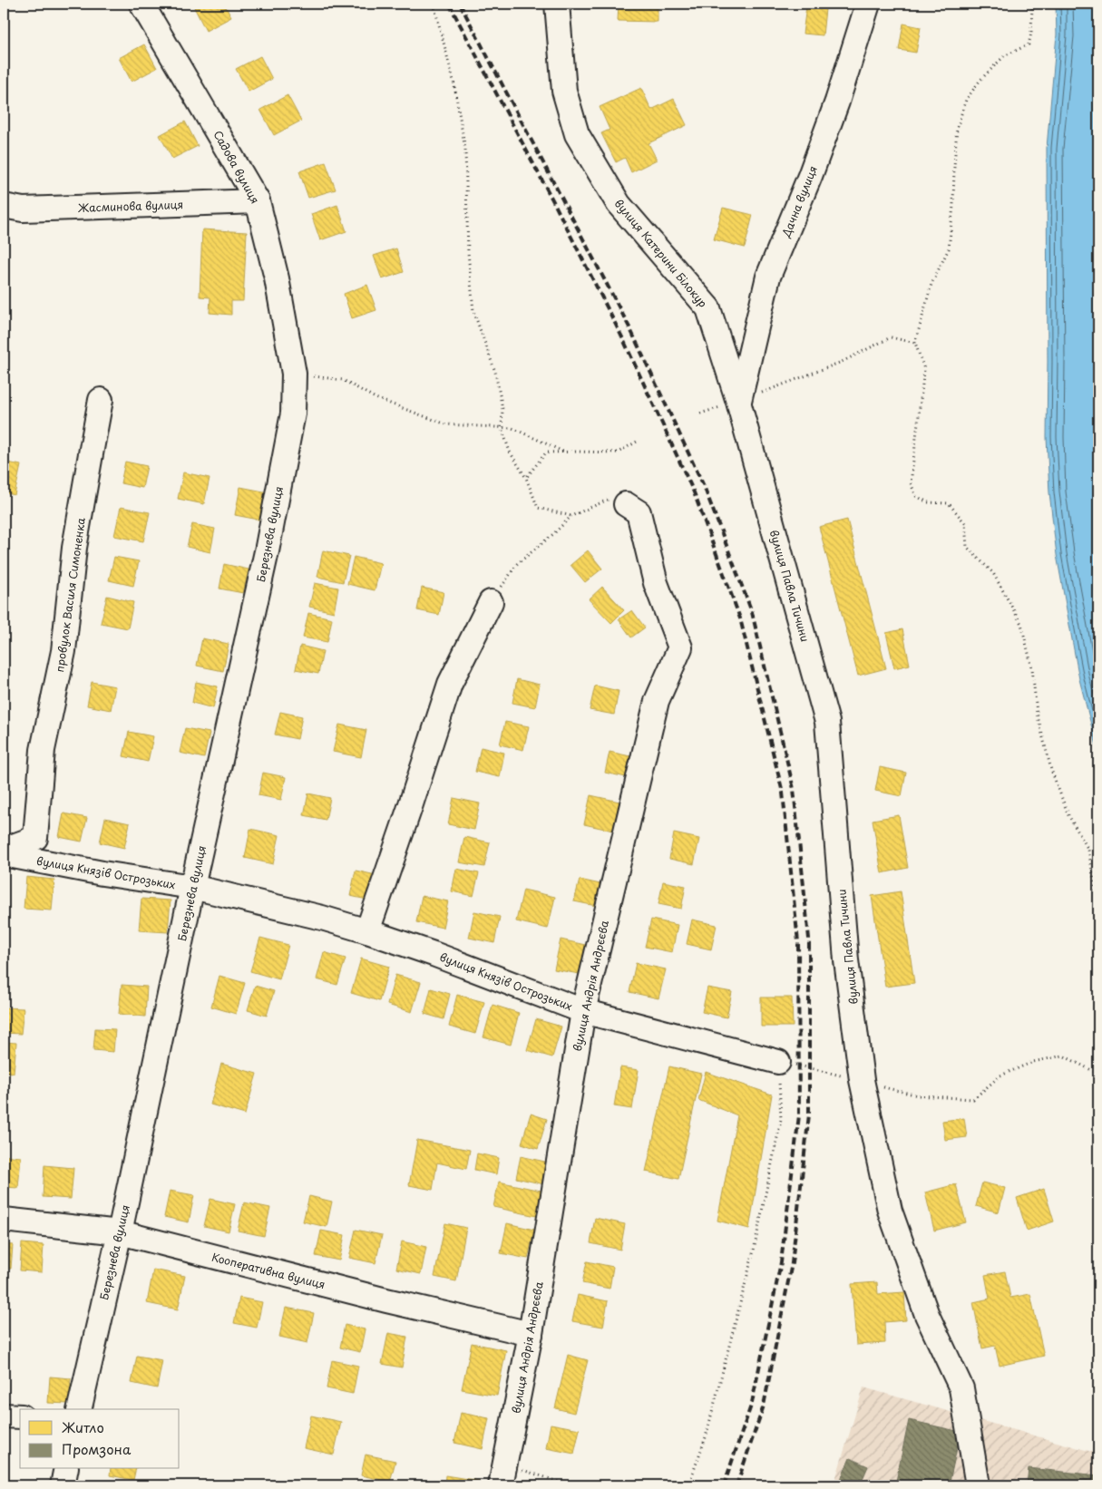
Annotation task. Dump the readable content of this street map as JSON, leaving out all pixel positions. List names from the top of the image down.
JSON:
{
  "streets": {
    "street": [
      "Садова вулиця",
      "Дачна вулиця",
      "Жасминова вулиця",
      "вулиця Катерини Білокур",
      "Березнева вулиця",
      "вулиця Павла Тичини",
      "провулок Василя Симоненка",
      "вулиця Князів Острозьких",
      "вулиця Андрія Андрєєва",
      "Кооперативна вулиця"
    ]
  },
  "crossings": [
    ["Садова вулиця", "Жасминова вулиця"],
    ["Садова вулиця", "Березнева вулиця"],
    ["Дачна вулиця", "вулиця Катерини Білокур"],
    ["Дачна вулиця", "вулиця Павла Тичини"],
    ["вулиця Катерини Білокур", "вулиця Павла Тичини"],
    ["Березнева вулиця", "вулиця Князів Острозьких"],
    ["Березнева вулиця", "Кооперативна вулиця"],
    ["вулиця Князів Острозьких", "вулиця Андрія Андрєєва"],
    ["вулиця Андрія Андрєєва", "Кооперативна вулиця"]
  ],
  "legend": ["Житло", "Промзона"]
}
